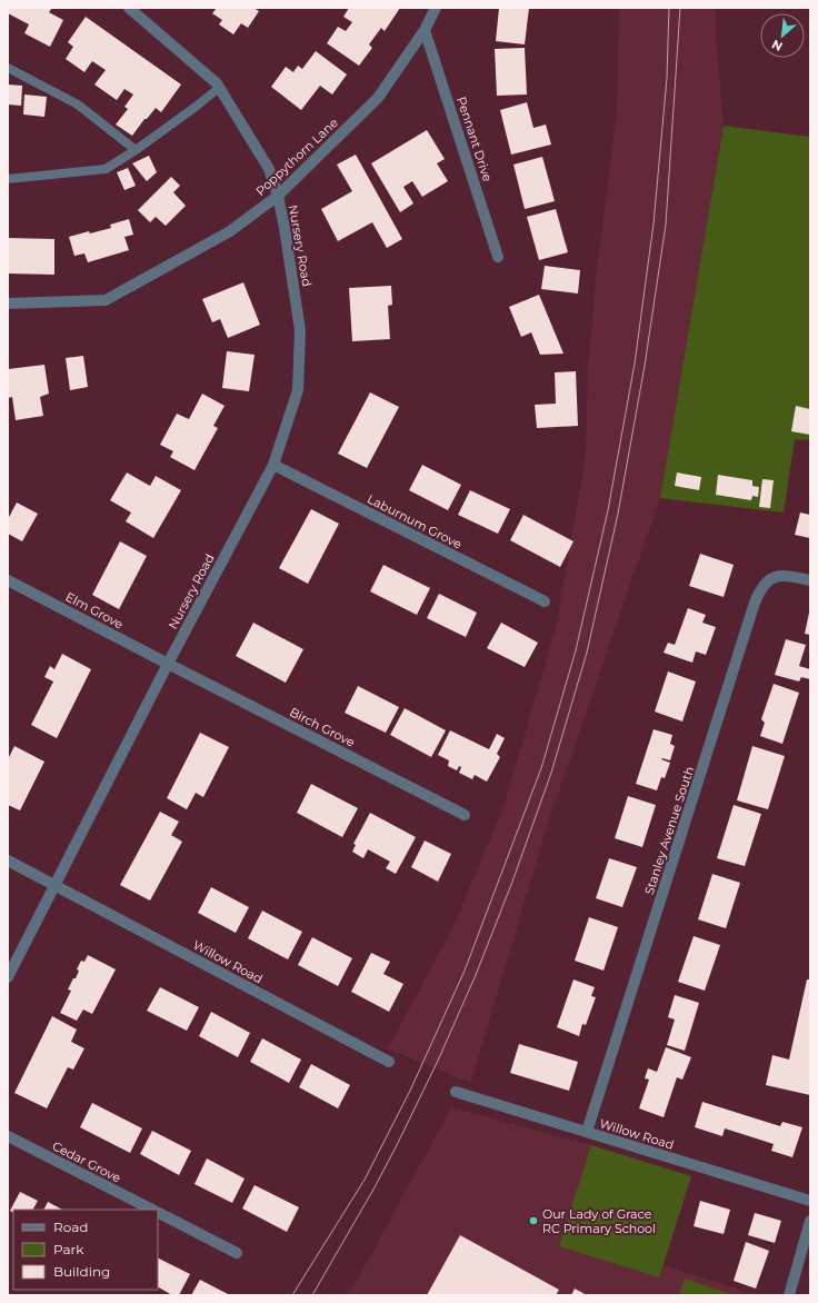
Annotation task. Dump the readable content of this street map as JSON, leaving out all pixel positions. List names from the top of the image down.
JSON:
{
  "streets": {
    "street": [
      "Pennant Drive",
      "Poppythorn Lane",
      "Nursery Road",
      "Laburnum Grove",
      "Elm Grove",
      "Birch Grove",
      "Stanley Avenue South",
      "Willow Road",
      "Cedar Grove"
    ]
  },
  "crossings": [
    ["Pennant Drive", "Poppythorn Lane"],
    ["Poppythorn Lane", "Nursery Road"],
    ["Nursery Road", "Laburnum Grove"],
    ["Nursery Road", "Elm Grove"],
    ["Nursery Road", "Birch Grove"],
    ["Nursery Road", "Willow Road"],
    ["Elm Grove", "Birch Grove"],
    ["Stanley Avenue South", "Willow Road"]
  ],
  "places": ["Our Lady of Grace RC Primary School"],
  "legend": ["Road", "Park", "Building"],
  "north": "bottom left"
}
